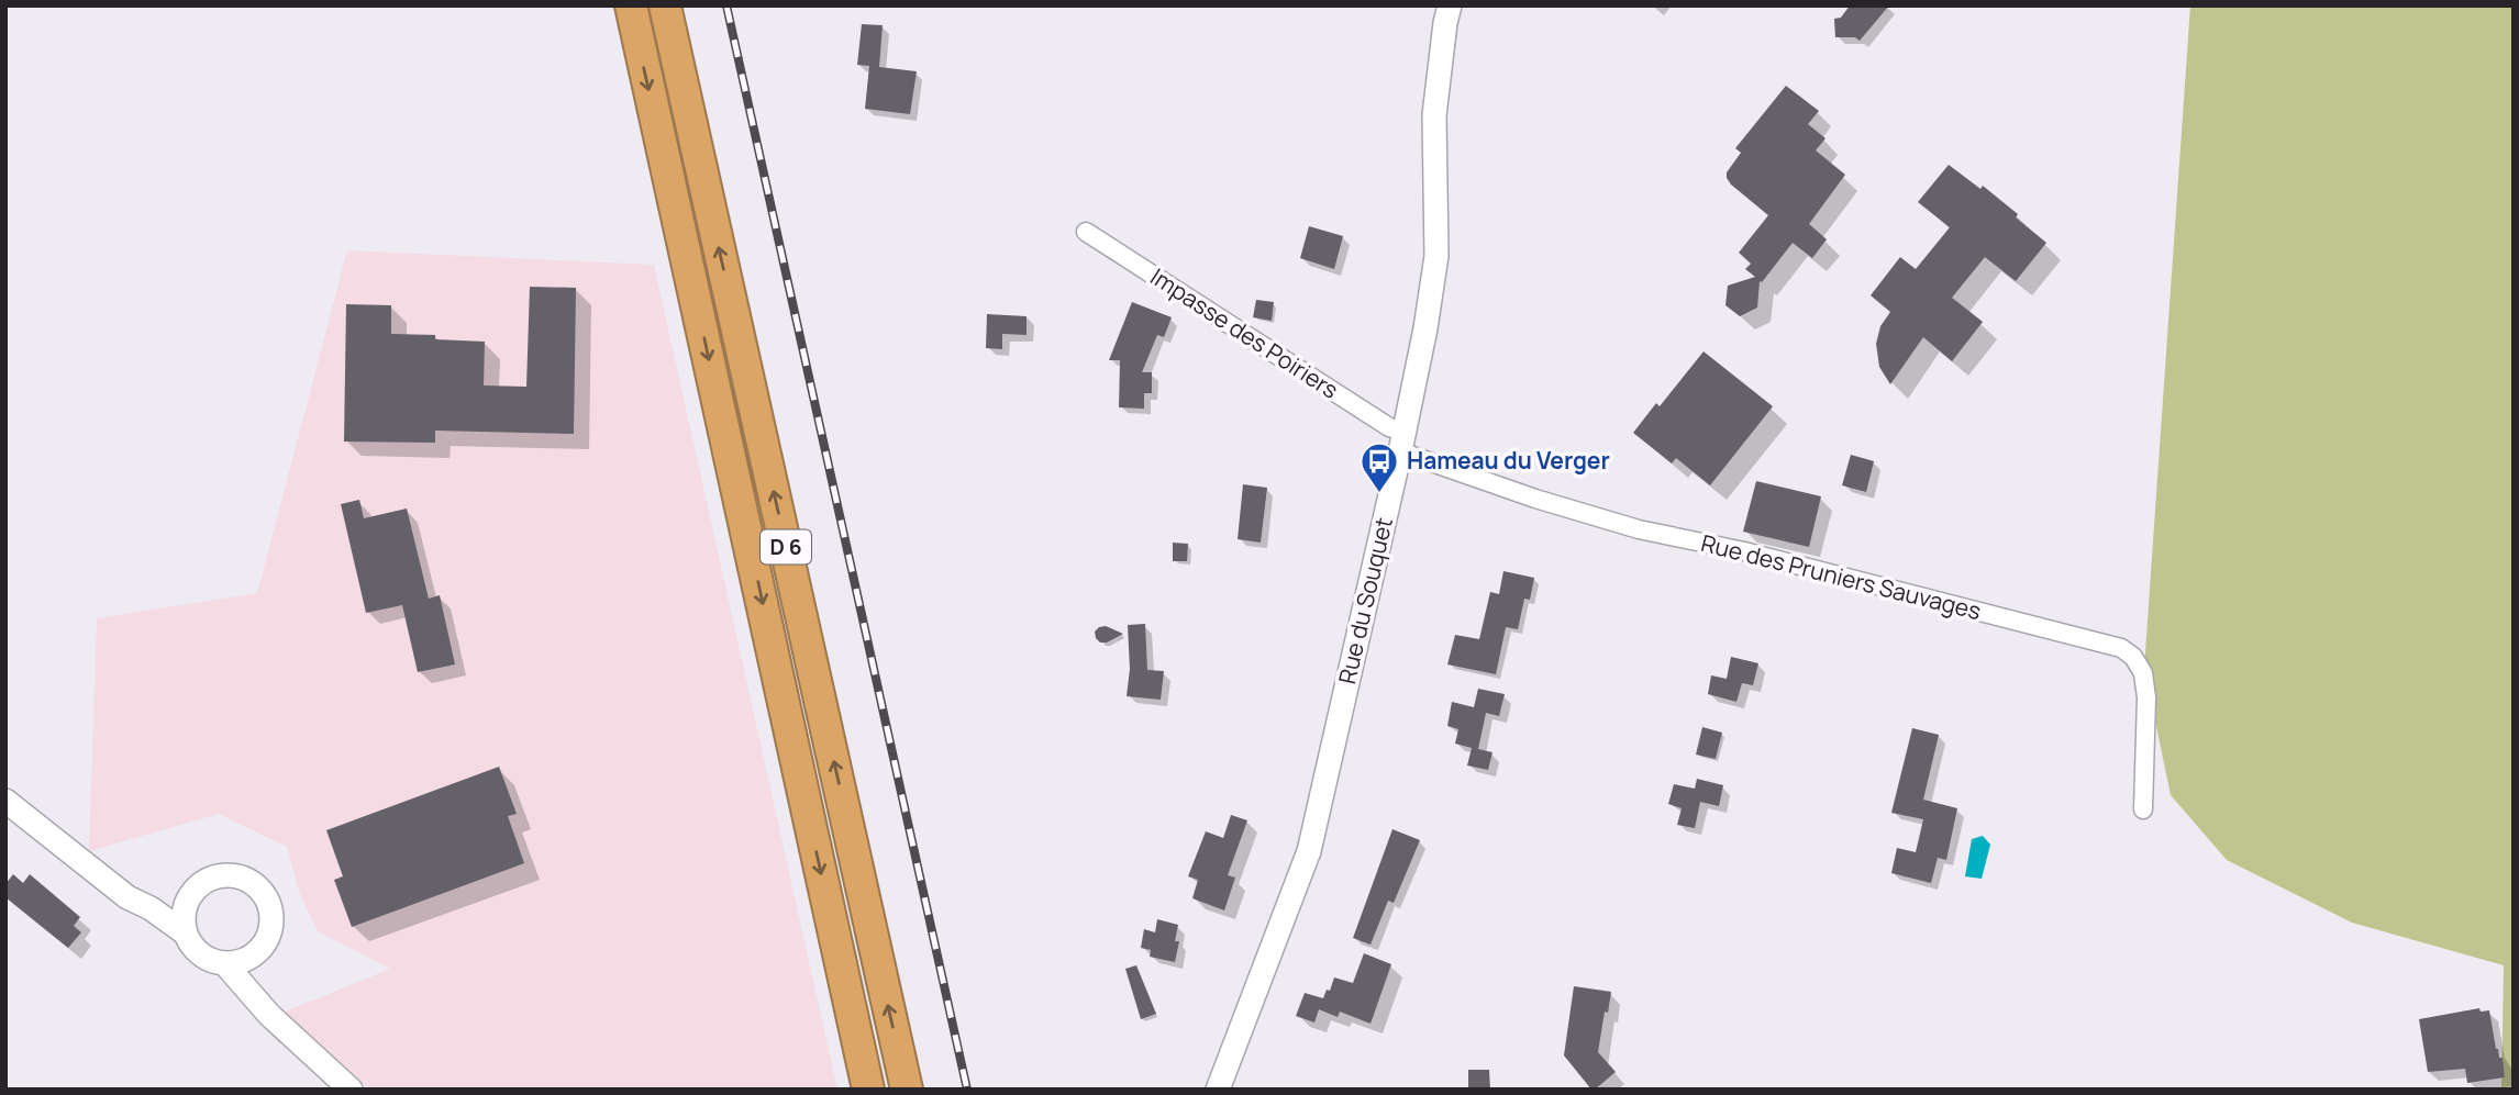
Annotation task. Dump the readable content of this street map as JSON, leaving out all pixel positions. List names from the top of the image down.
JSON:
{
  "streets": {
    "highway": ["D 6"],
    "street": ["Impasse des Poiriers", "Rue des Pruniers Sauvages", "Rue du Souquet"]
  },
  "crossings": [
    ["Impasse des Poiriers", "Rue des Pruniers Sauvages"],
    ["Impasse des Poiriers", "Rue du Souquet"],
    ["Rue des Pruniers Sauvages", "Rue du Souquet"]
  ],
  "places": {
    "bus stop": ["Hameau du Verger"]
  }
}
